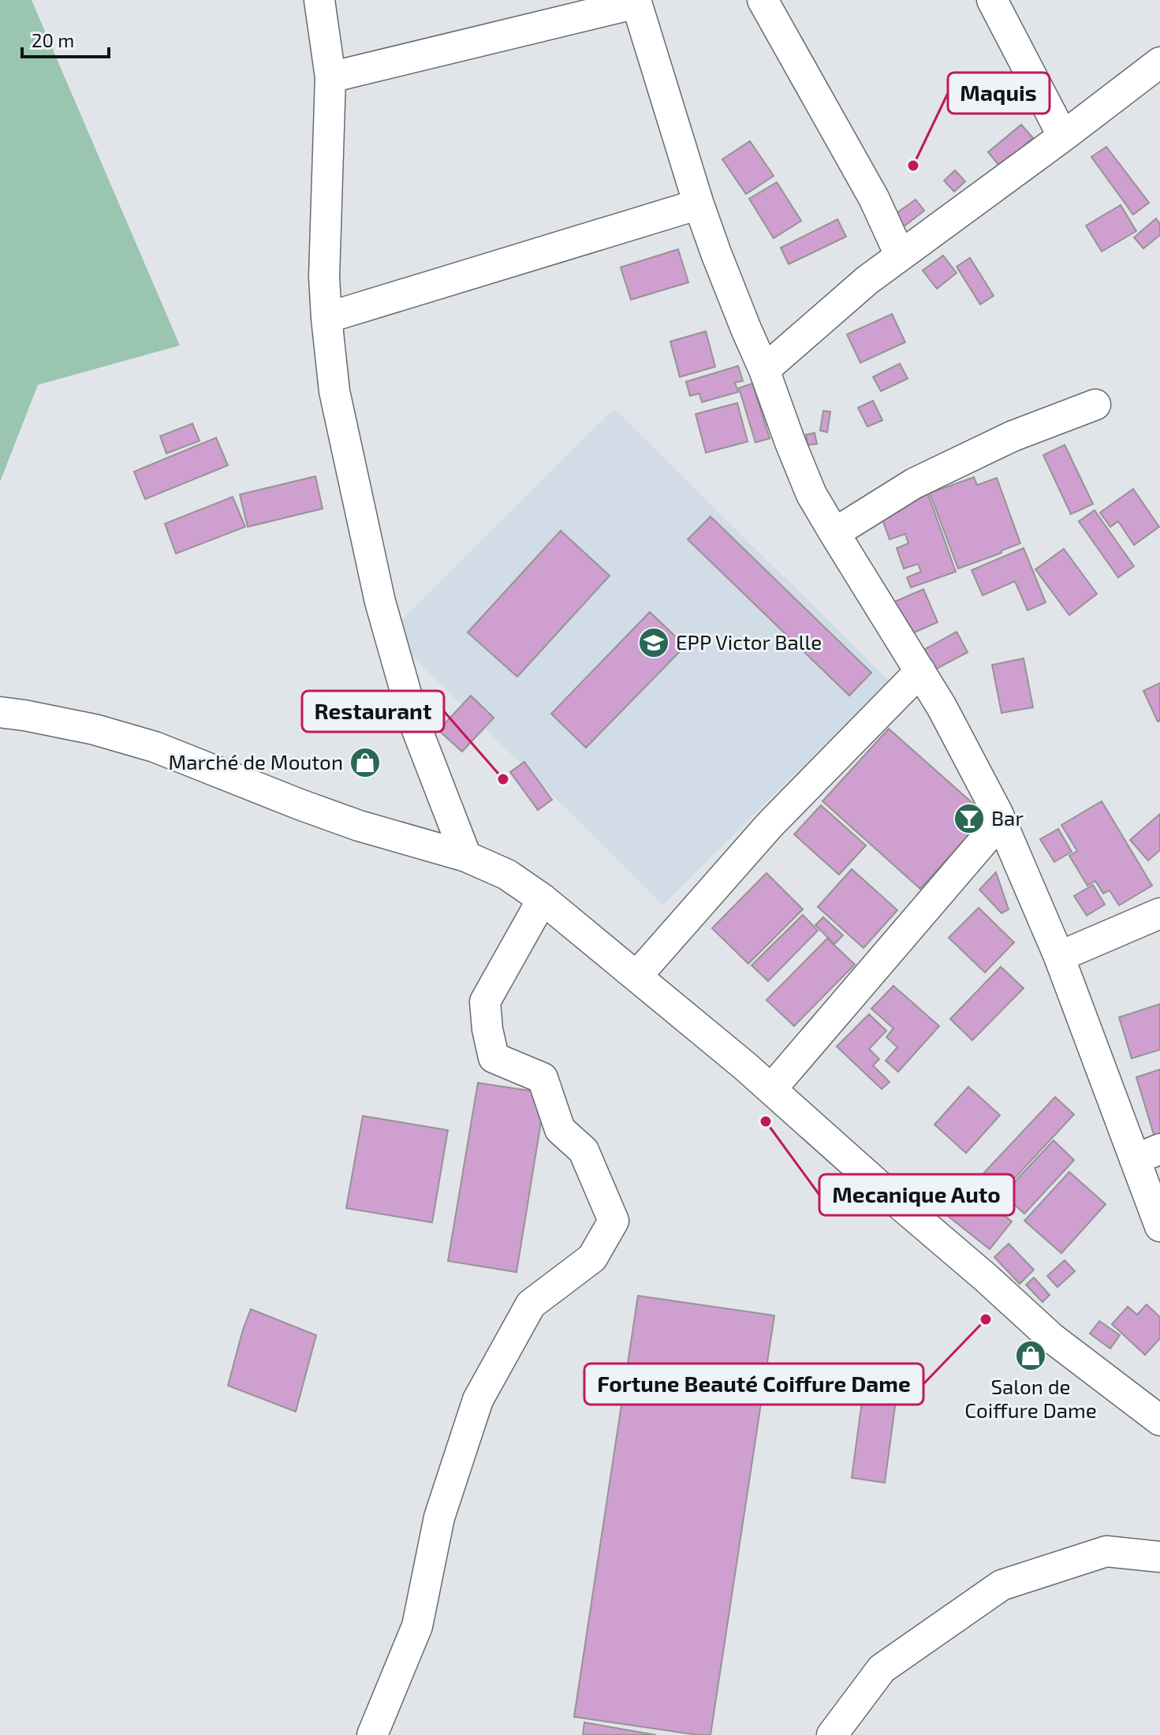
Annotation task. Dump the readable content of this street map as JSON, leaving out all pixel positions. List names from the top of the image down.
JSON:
{
  "places": {
    "other": [
      "Maquis",
      "Restaurant",
      "Mecanique Auto",
      "Fortune Beauté Coiffure Dame"
    ],
    "school or university": ["EPP Victor Balle"],
    "shop": ["Marché de Mouton", "Salon de Coiffure Dame"],
    "bar": ["Bar"]
  },
  "scale_bar": "20 m"
}
